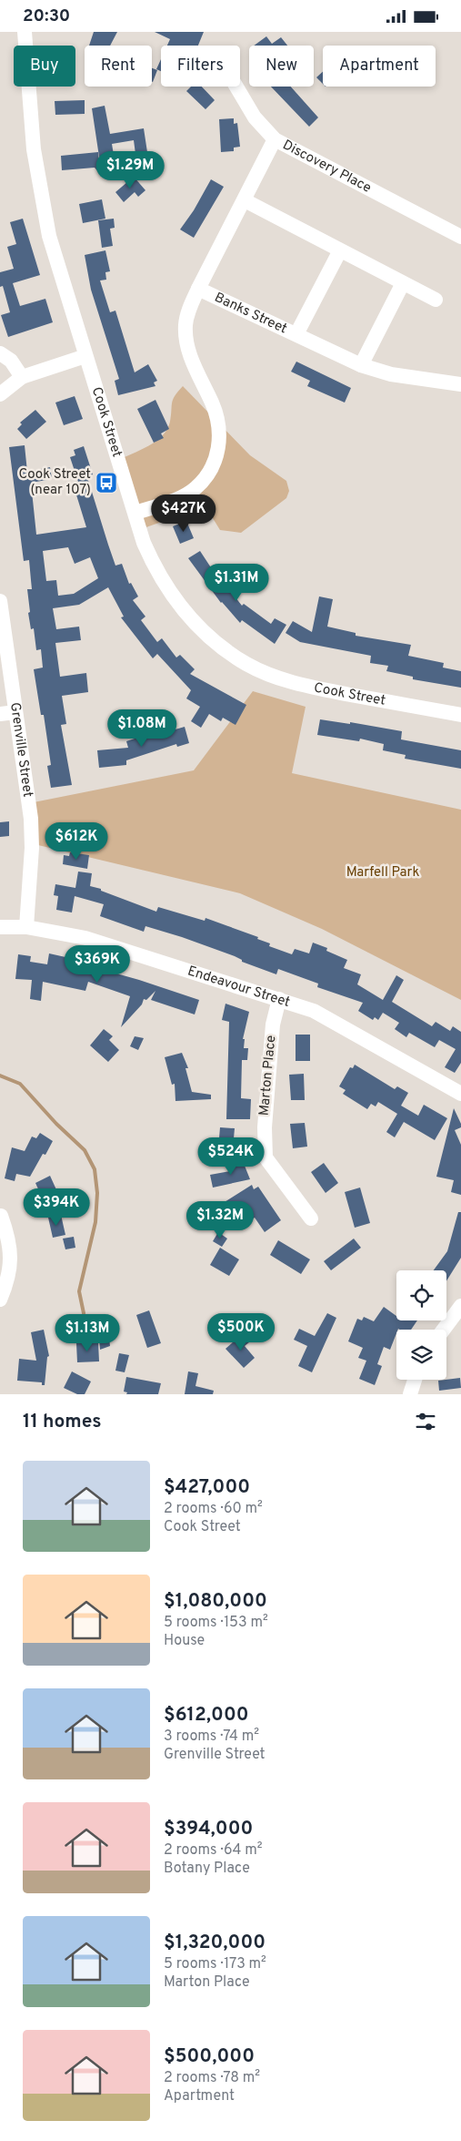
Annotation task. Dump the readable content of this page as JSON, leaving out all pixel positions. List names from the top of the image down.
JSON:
{
  "streets": {
    "street": [
      "Discovery Place",
      "Banks Street",
      "Cook Street",
      "Grenville Street",
      "Endeavour Street",
      "Marton Place"
    ]
  },
  "crossings": [
    ["Discovery Place", "Banks Street"],
    ["Grenville Street", "Endeavour Street"],
    ["Endeavour Street", "Marton Place"]
  ],
  "parks": ["Marfell Park"],
  "places": {
    "bus stop": ["Cook Street (near 107)"]
  },
  "page": {
    "status": "20:30",
    "chip": [
      "Buy",
      "Rent",
      "Filters",
      "New",
      "Apartment"
    ],
    "price": [
      "$1.29M",
      "$427K",
      "$1.31M",
      "$1.08M",
      "$612K",
      "$369K",
      "$524K",
      "$394K",
      "$1.32M",
      "$500K",
      "$1.13M"
    ],
    "heading": "11 homes",
    "list": [
      {
        "name": "$427,000",
        "note": "2 rooms · 60 m² · Cook Street"
      },
      {
        "name": "$1,080,000",
        "note": "5 rooms · 153 m² · House"
      },
      {
        "name": "$612,000",
        "note": "3 rooms · 74 m² · Grenville Street"
      },
      {
        "name": "$394,000",
        "note": "2 rooms · 64 m² · Botany Place"
      },
      {
        "name": "$1,320,000",
        "note": "5 rooms · 173 m² · Marton Place"
      },
      {
        "name": "$500,000",
        "note": "2 rooms · 78 m² · Apartment"
      }
    ]
  }
}
